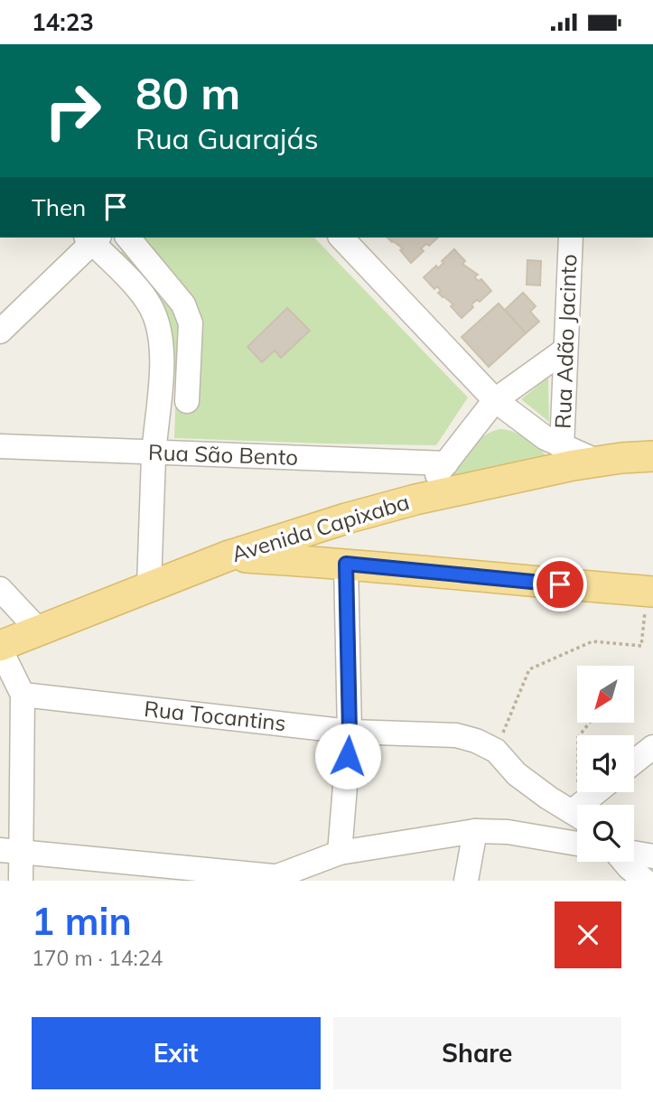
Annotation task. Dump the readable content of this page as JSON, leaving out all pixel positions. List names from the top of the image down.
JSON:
{
  "streets": {
    "main road": ["Avenida Capixaba"],
    "street": ["Rua Adão Jacinto", "Rua São Bento", "Rua Tocantins"]
  },
  "north": "bottom left",
  "page": {
    "status": "14:23",
    "turn": ["80 m", "Rua Guarajás"],
    "then": "Then",
    "heading": ["1 min", "170 m · 14:24"],
    "buttons": ["Exit", "Share"]
  }
}
